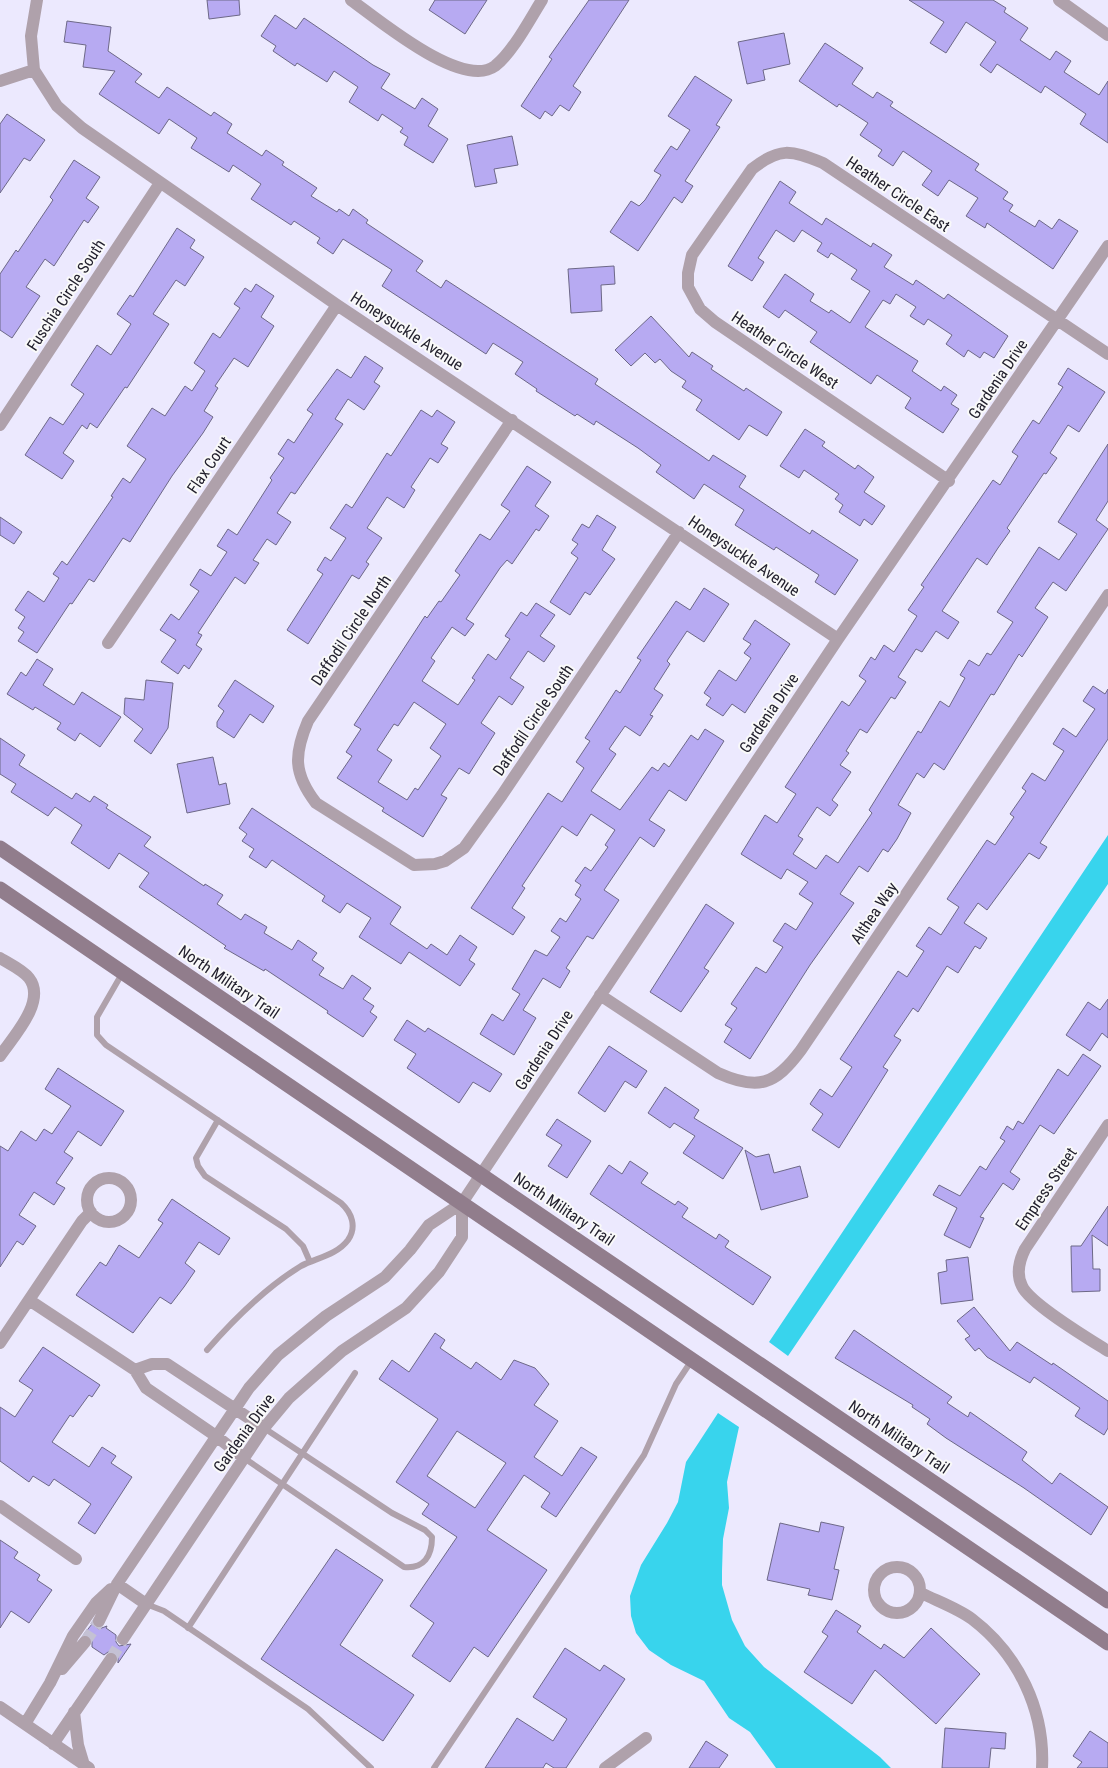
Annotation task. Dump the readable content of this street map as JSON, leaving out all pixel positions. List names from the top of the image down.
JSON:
{
  "streets": {
    "main road": ["North Military Trail"],
    "street": [
      "Heather Circle East",
      "Fuschia Circle South",
      "Honeysuckle Avenue",
      "Heather Circle West",
      "Gardenia Drive",
      "Flax Court",
      "Daffodil Circle North",
      "Daffodil Circle South",
      "Althea Way",
      "Empress Street"
    ]
  },
  "crossings": [
    ["Heather Circle East", "Heather Circle West"],
    ["Heather Circle East", "Gardenia Drive"],
    ["Fuschia Circle South", "Honeysuckle Avenue"],
    ["Honeysuckle Avenue", "Gardenia Drive"],
    ["Honeysuckle Avenue", "Flax Court"],
    ["Honeysuckle Avenue", "Daffodil Circle North"],
    ["Honeysuckle Avenue", "Daffodil Circle South"],
    ["Heather Circle West", "Gardenia Drive"],
    ["Gardenia Drive", "Althea Way"],
    ["Gardenia Drive", "North Military Trail"],
    ["Daffodil Circle North", "Daffodil Circle South"]
  ]
}
